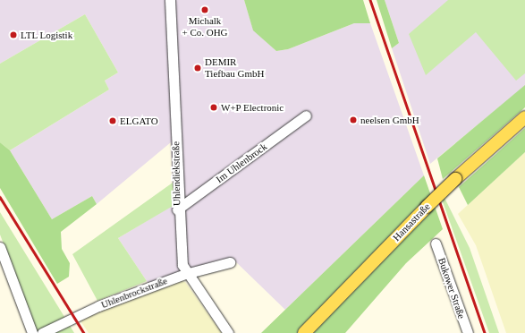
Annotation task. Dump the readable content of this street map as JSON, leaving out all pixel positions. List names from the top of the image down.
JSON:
{
  "streets": {
    "main road": ["Hansastraße"],
    "street": [
      "Im Uhlenbrock",
      "Uhlendiekstraße",
      "Bukower Straße",
      "Uhlenbrockstraße"
    ]
  },
  "crossings": [
    ["Im Uhlenbrock", "Uhlendiekstraße"],
    ["Uhlendiekstraße", "Uhlenbrockstraße"]
  ],
  "places": [
    "Michalk + Co. OHG",
    "LTL Logistik",
    "DEMIR Tiefbau GmbH",
    "W+P Electronic",
    "neelsen GmbH",
    "ELGATO"
  ]
}
